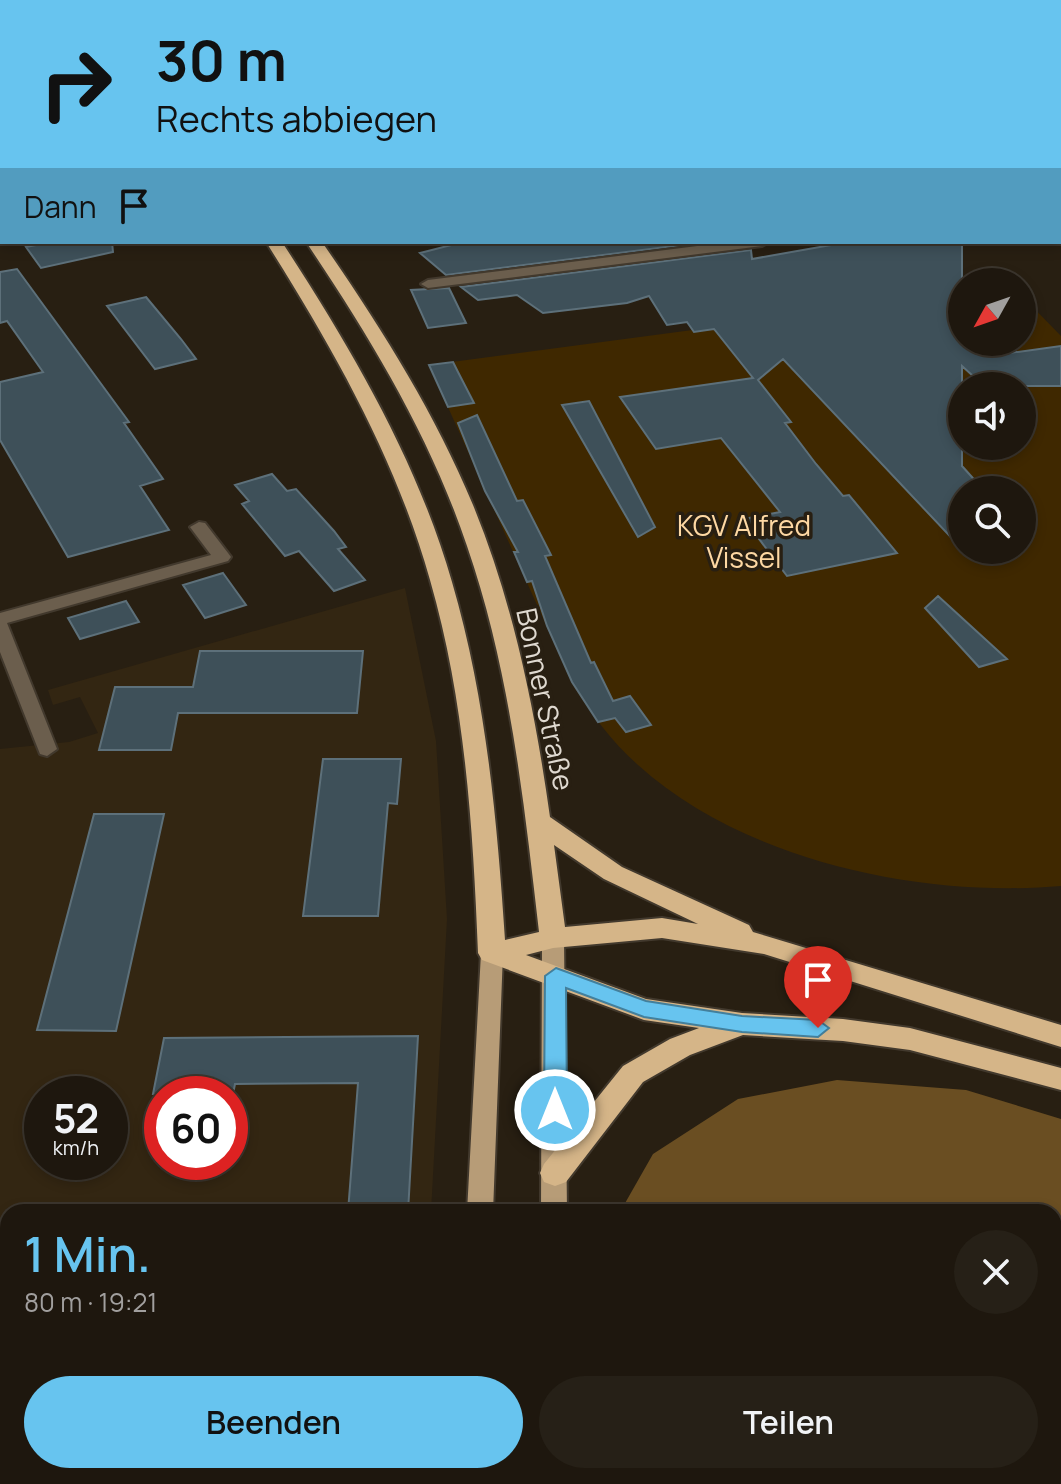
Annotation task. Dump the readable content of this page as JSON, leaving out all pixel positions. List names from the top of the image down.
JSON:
{
  "streets": {
    "highway": ["Bonner Straße"]
  },
  "parks": ["KGV Alfred Vissel"],
  "north": "bottom left",
  "page": {
    "turn": ["30 m", "Rechts abbiegen"],
    "then": "Dann",
    "speed": "52 km/h",
    "limit": "60",
    "heading": ["1 Min.", "80 m · 19:21"],
    "buttons": ["Beenden", "Teilen"]
  }
}
